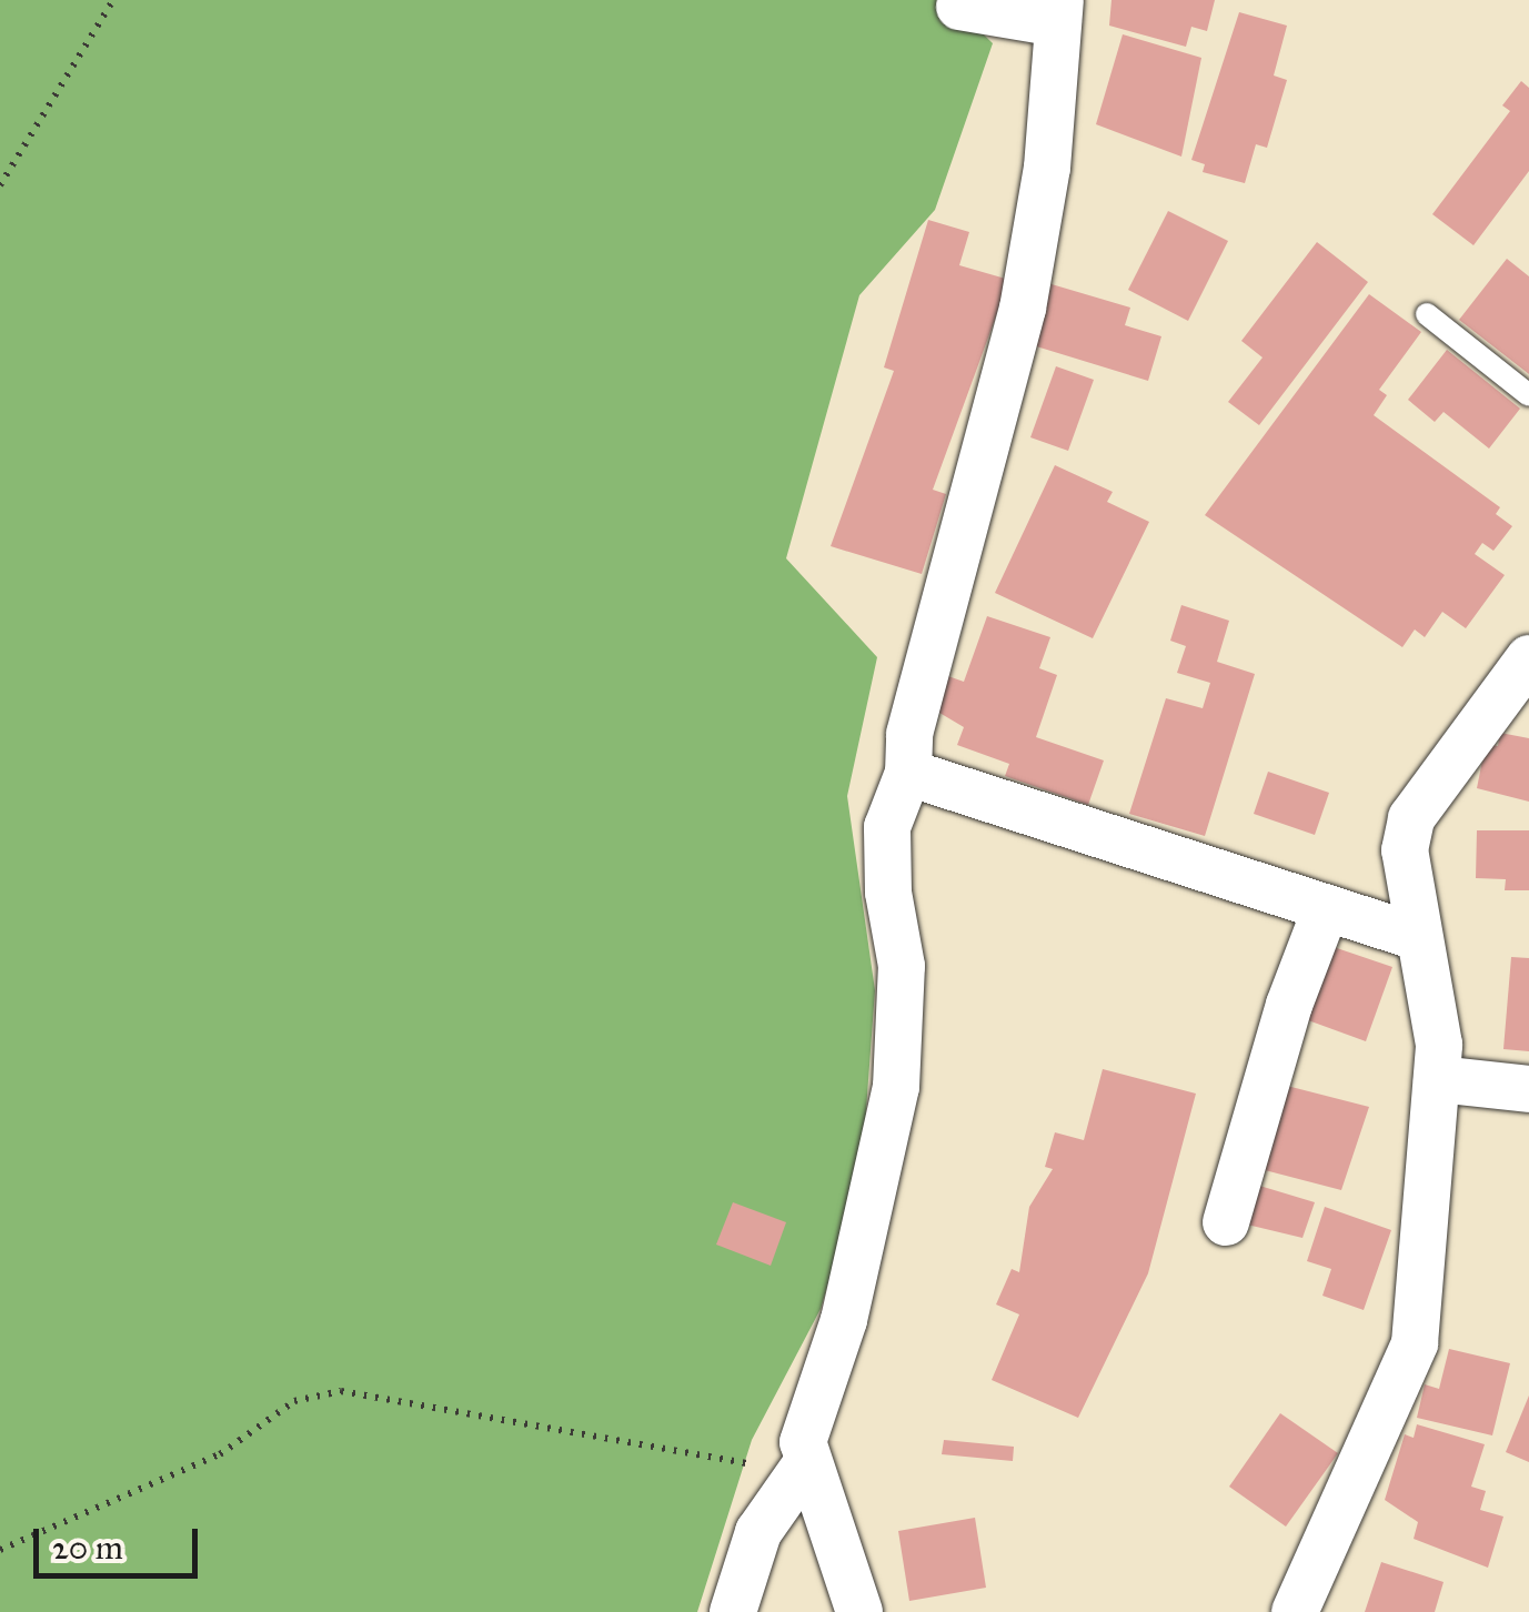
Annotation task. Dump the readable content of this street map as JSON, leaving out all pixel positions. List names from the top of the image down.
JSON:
{
  "scale_bar": "20 m"
}
